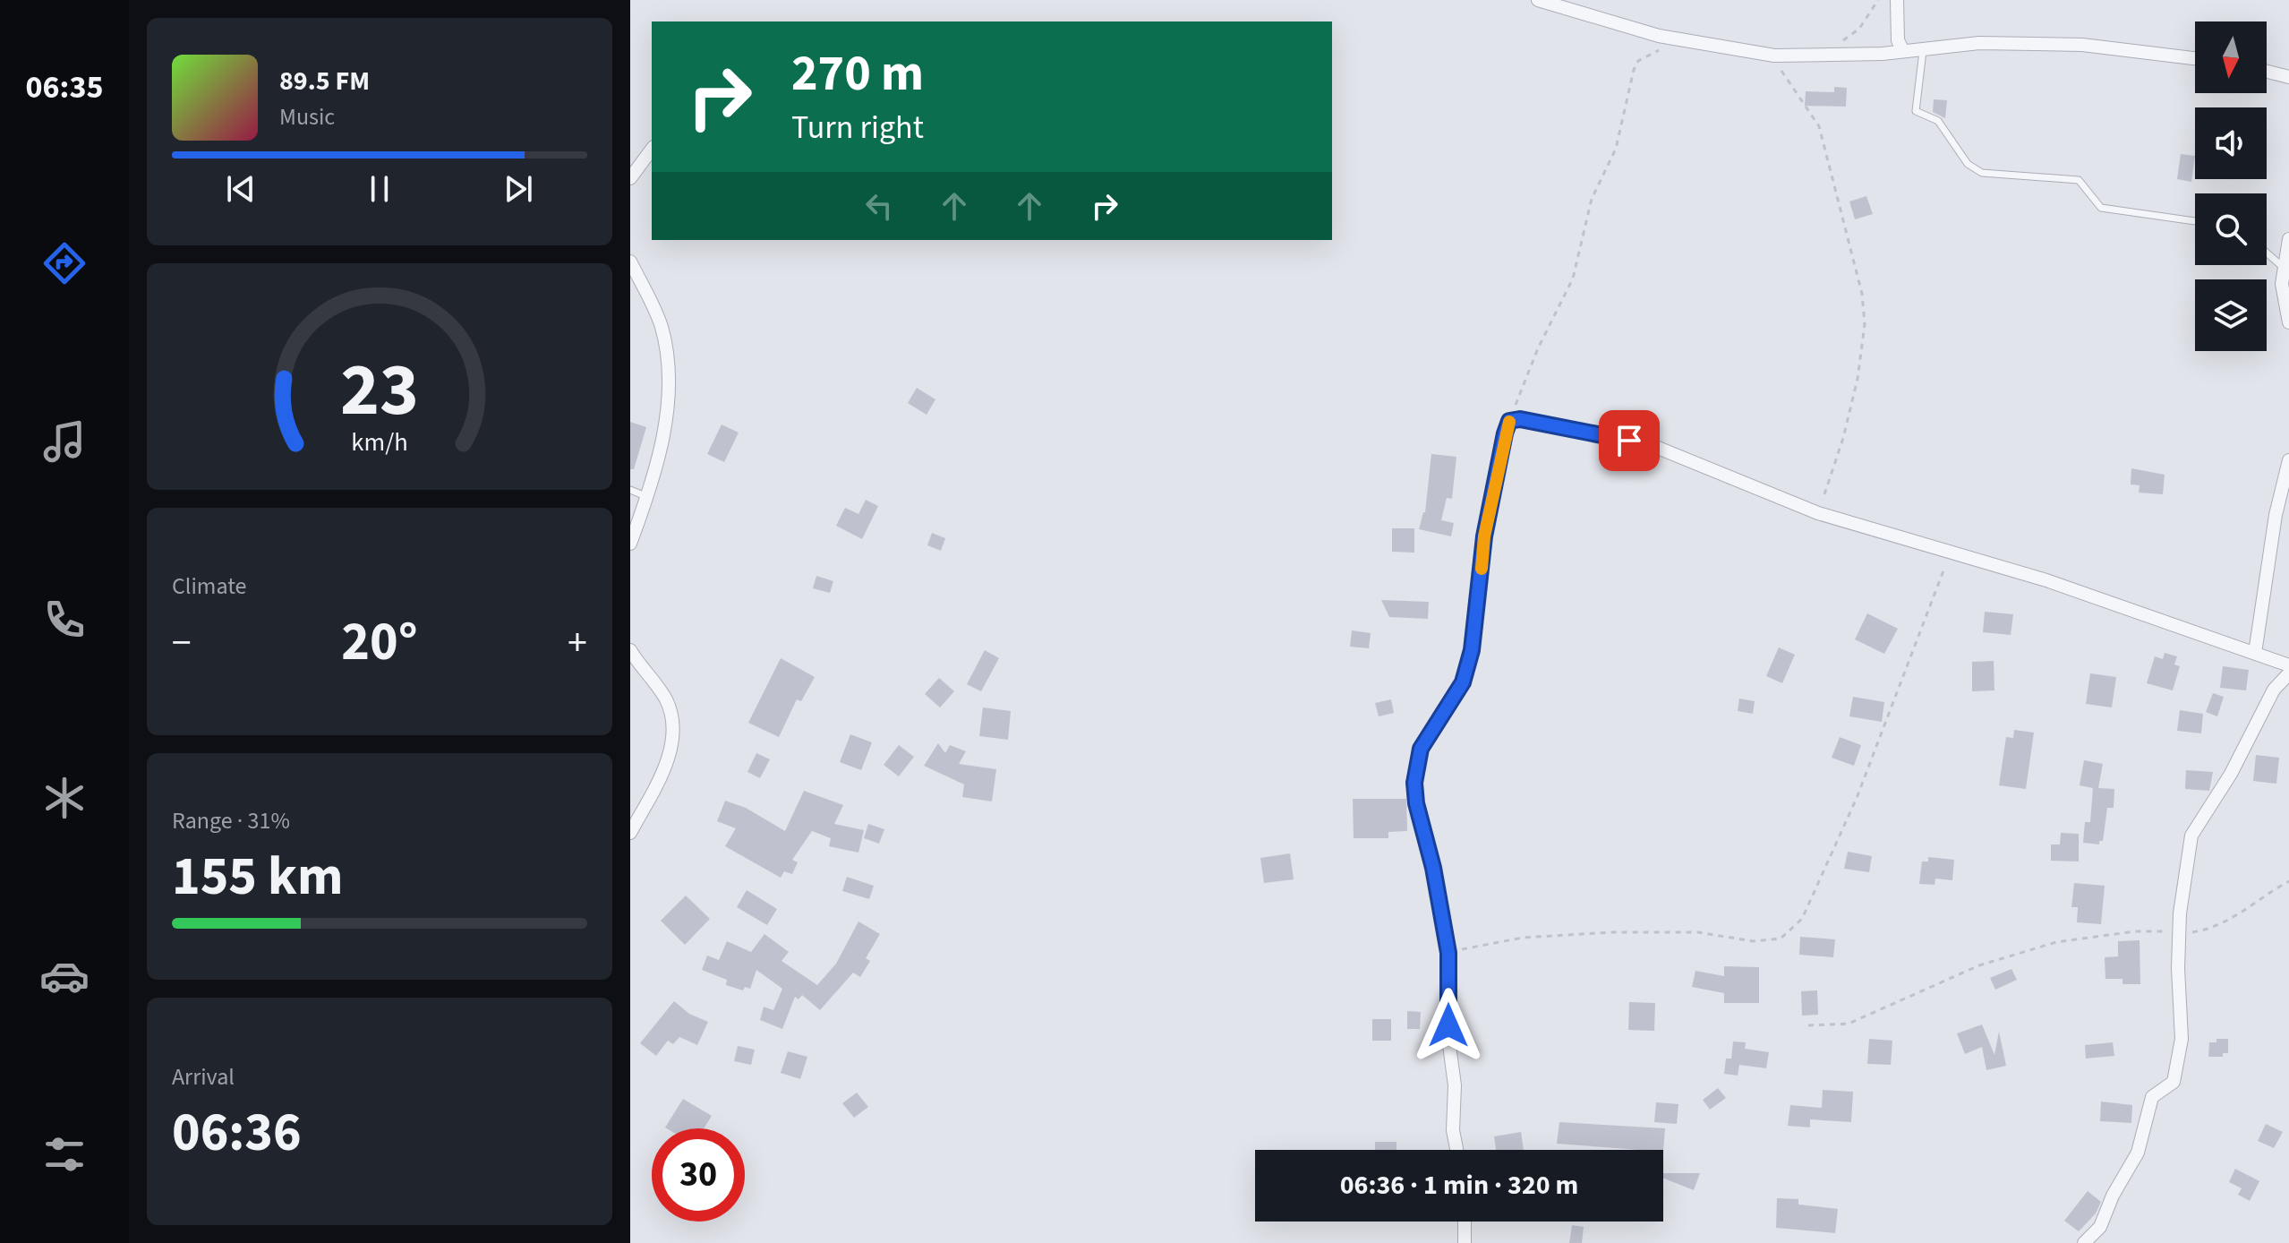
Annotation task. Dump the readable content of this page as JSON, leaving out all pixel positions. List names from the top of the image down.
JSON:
{
  "north": "bottom",
  "page": {
    "tabs": "06:35",
    "turn": ["270 m", "Turn right"],
    "song": ["89.5 FM", "Music"],
    "tile": [
      "Climate",
      ["Range · 31%", "155 km"],
      ["Arrival", "06:36"]
    ],
    "heat": ["−", "20°", "+"],
    "limit": "30",
    "trip": "06:36 · 1 min · 320 m",
    "gauge": ["23", "km/h"]
  }
}
